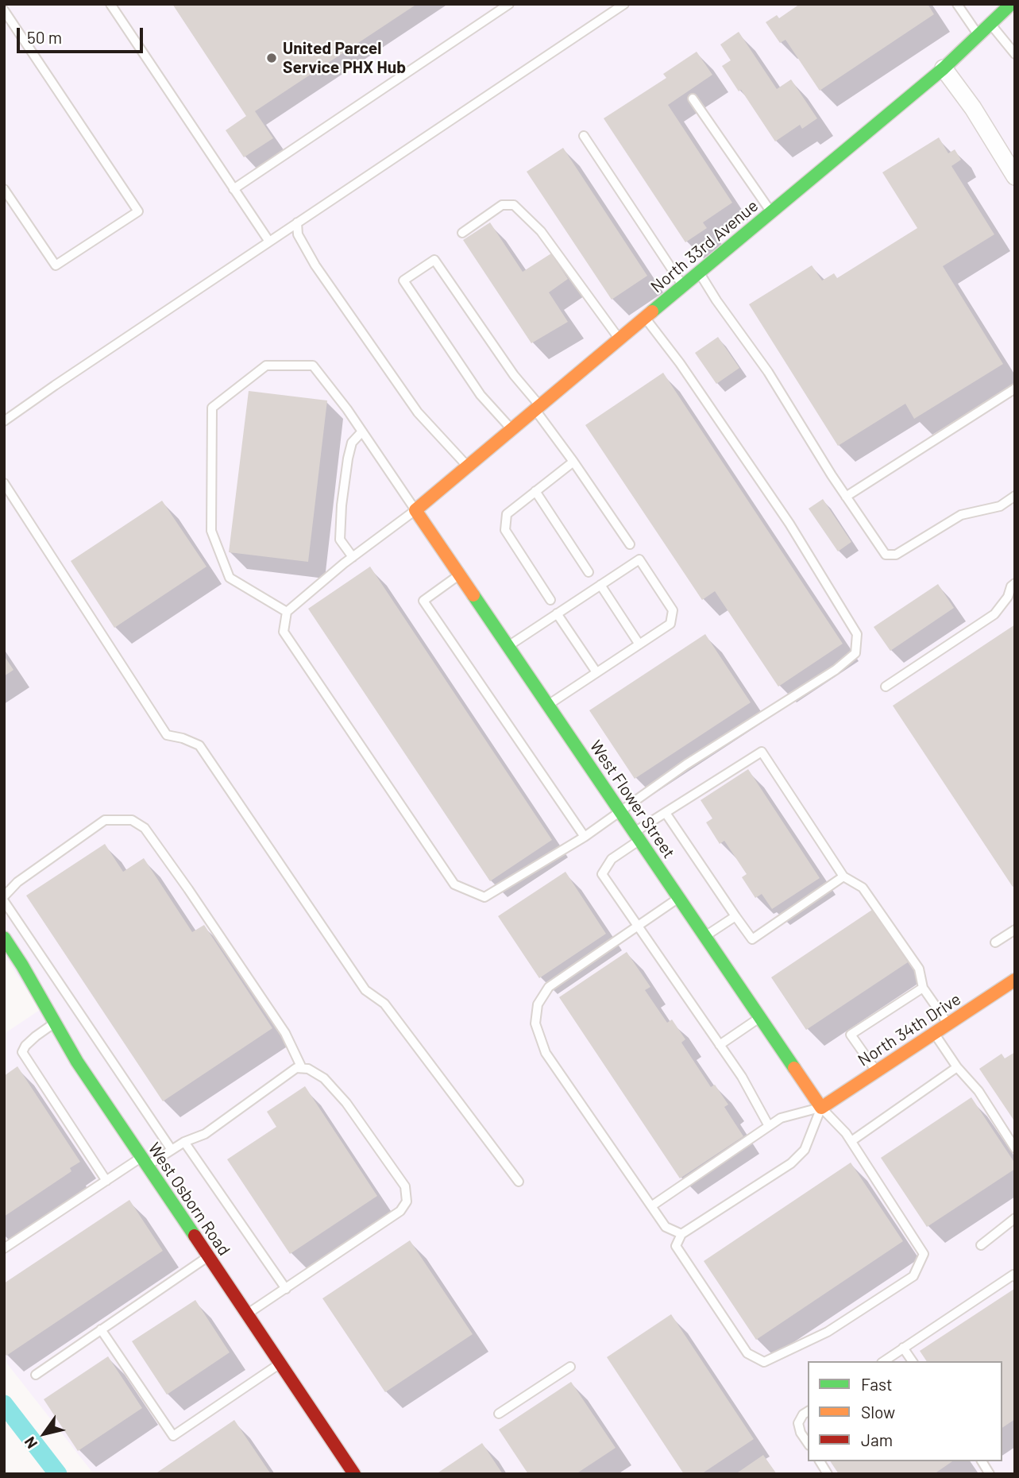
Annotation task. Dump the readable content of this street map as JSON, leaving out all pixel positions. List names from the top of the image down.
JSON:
{
  "streets": {
    "street": [
      "North 33rd Avenue",
      "West Flower Street",
      "North 34th Drive",
      "West Osborn Road"
    ]
  },
  "crossings": [
    ["North 33rd Avenue", "West Flower Street"],
    ["West Flower Street", "North 34th Drive"]
  ],
  "places": ["United Parcel Service PHX Hub"],
  "legend": ["Fast", "Slow", "Jam"],
  "scale_bar": "50 m",
  "north": "bottom left"
}
